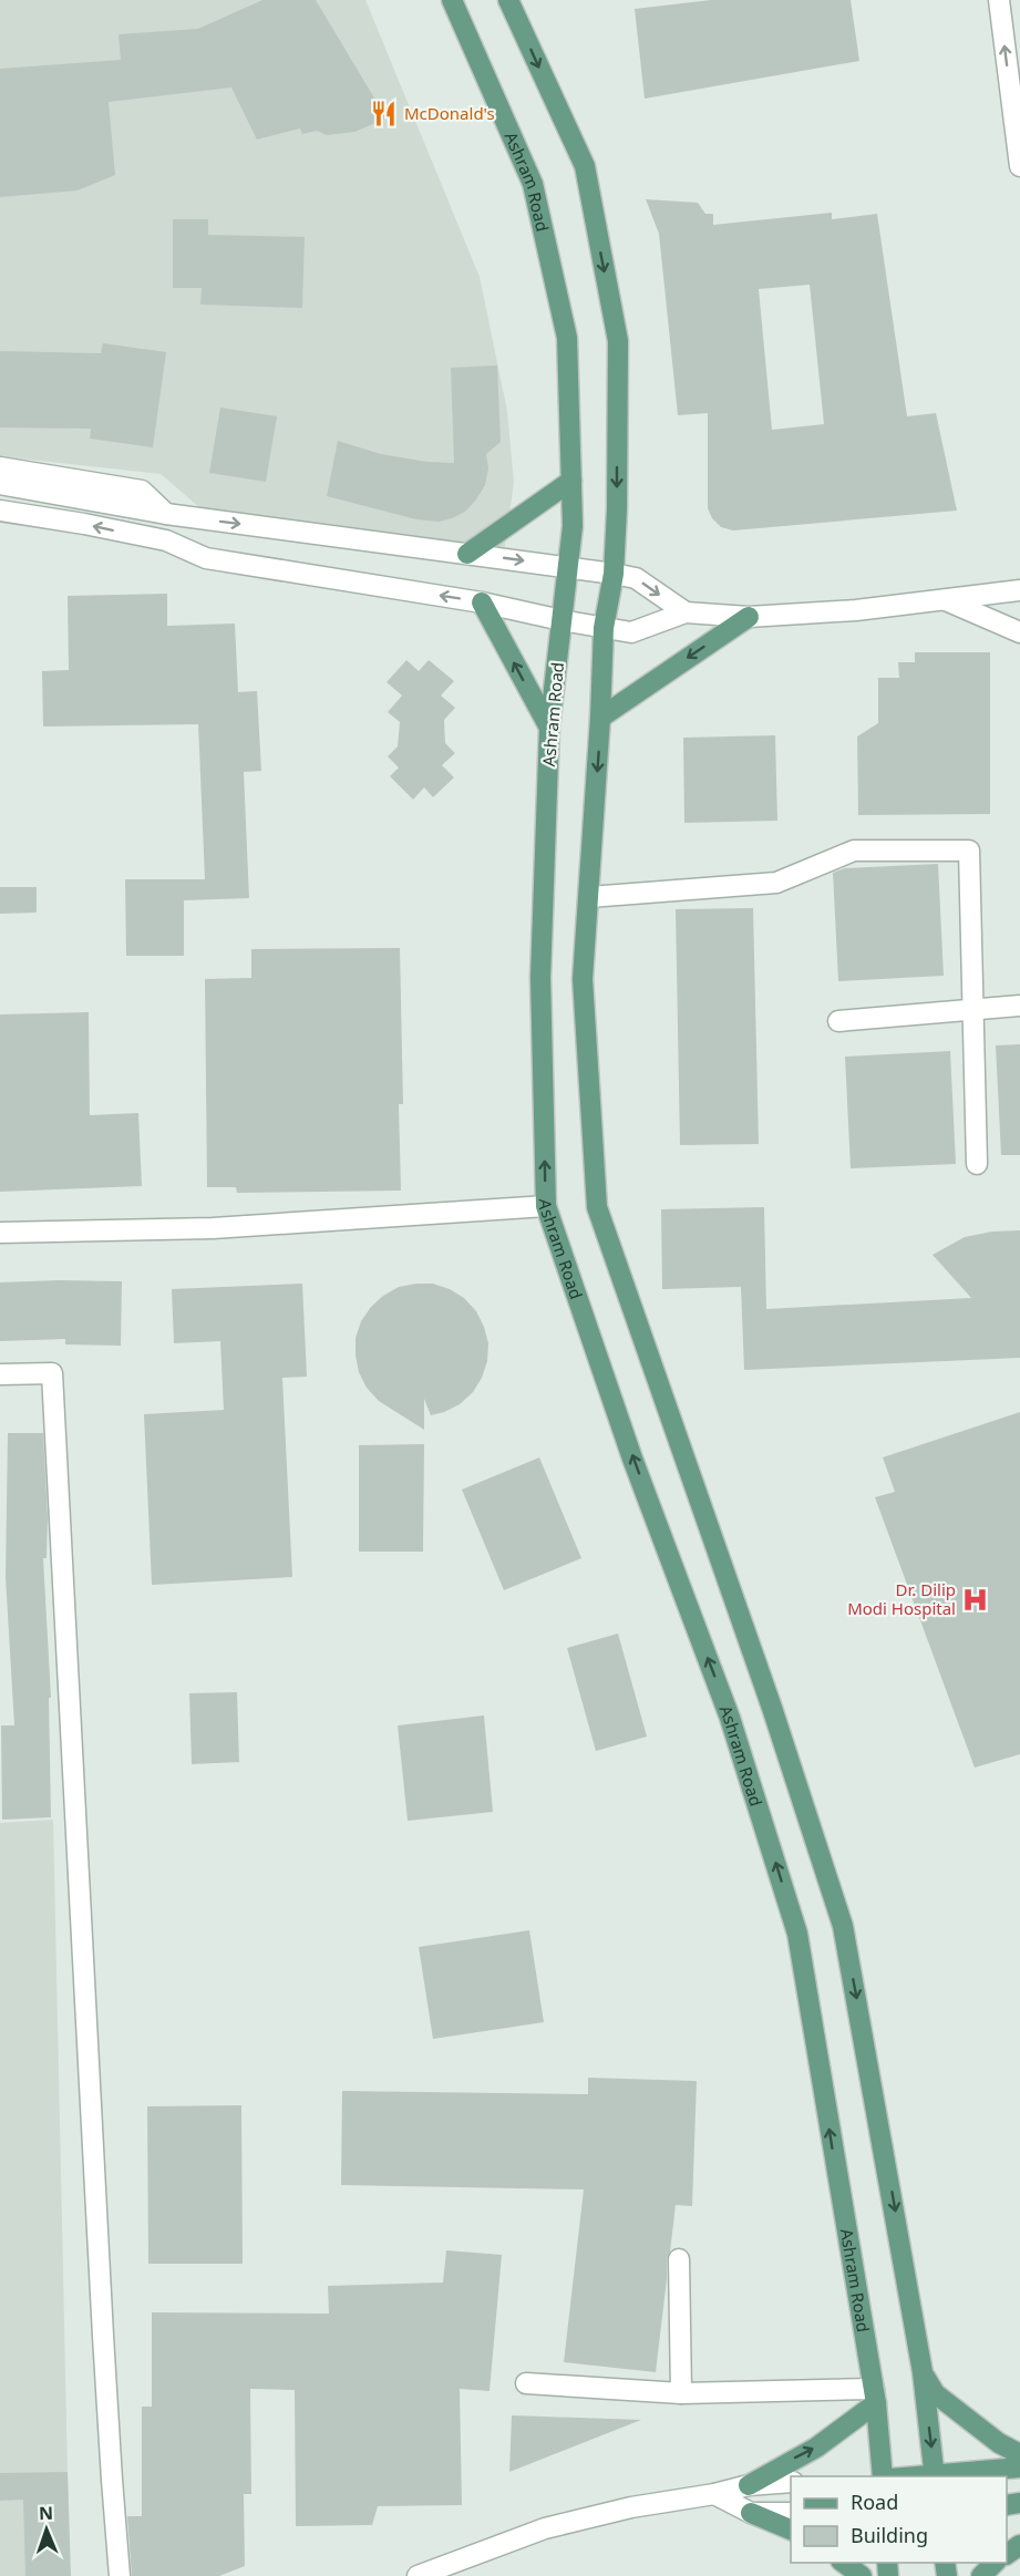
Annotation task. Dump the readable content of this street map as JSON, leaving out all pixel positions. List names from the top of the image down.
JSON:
{
  "streets": {
    "main road": ["Ashram Road"]
  },
  "places": {
    "restaurant": ["McDonald's"],
    "hospital": ["Dr. Dilip Modi Hospital"]
  },
  "legend": ["Road", "Building"],
  "north": "top"
}
